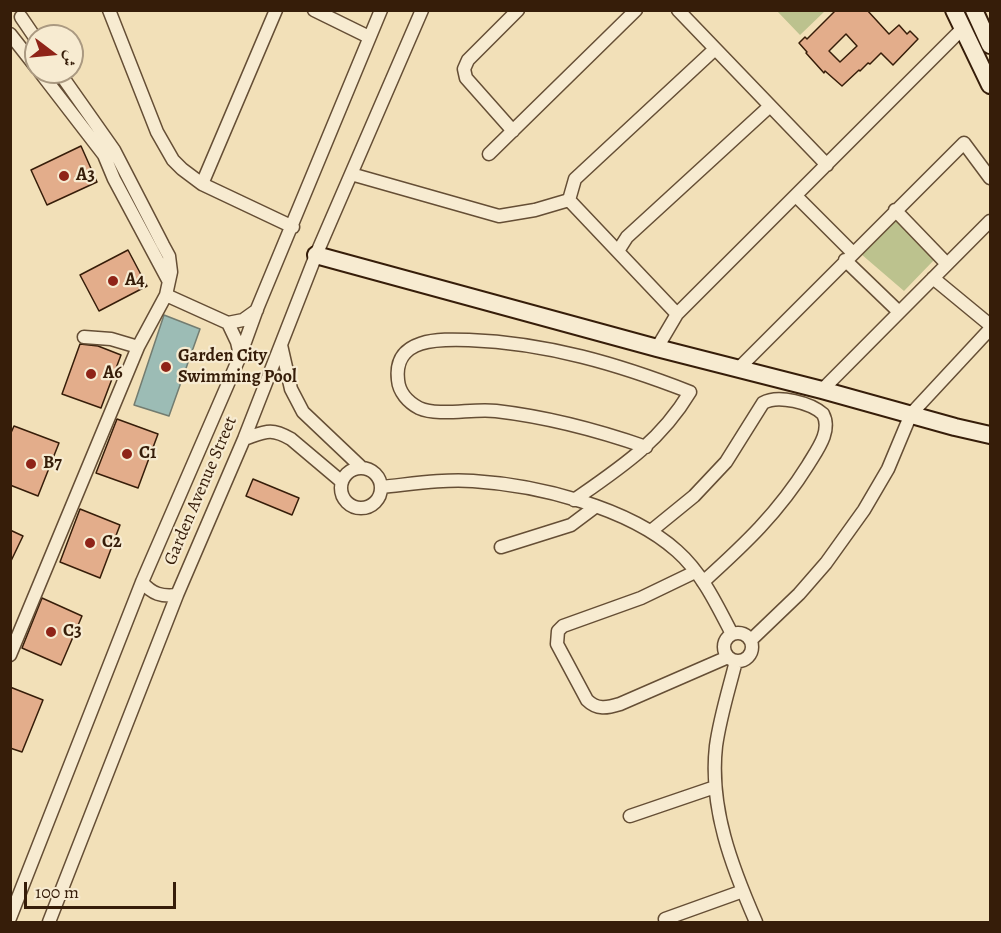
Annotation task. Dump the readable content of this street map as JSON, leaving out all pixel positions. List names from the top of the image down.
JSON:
{
  "streets": {
    "street": ["Garden Avenue Street"]
  },
  "places": [
    "A3",
    "A4",
    "Garden City Swimming Pool",
    "A6",
    "C1",
    "B7",
    "C2",
    "C3"
  ],
  "scale_bar": "100 m",
  "north": "right"
}
